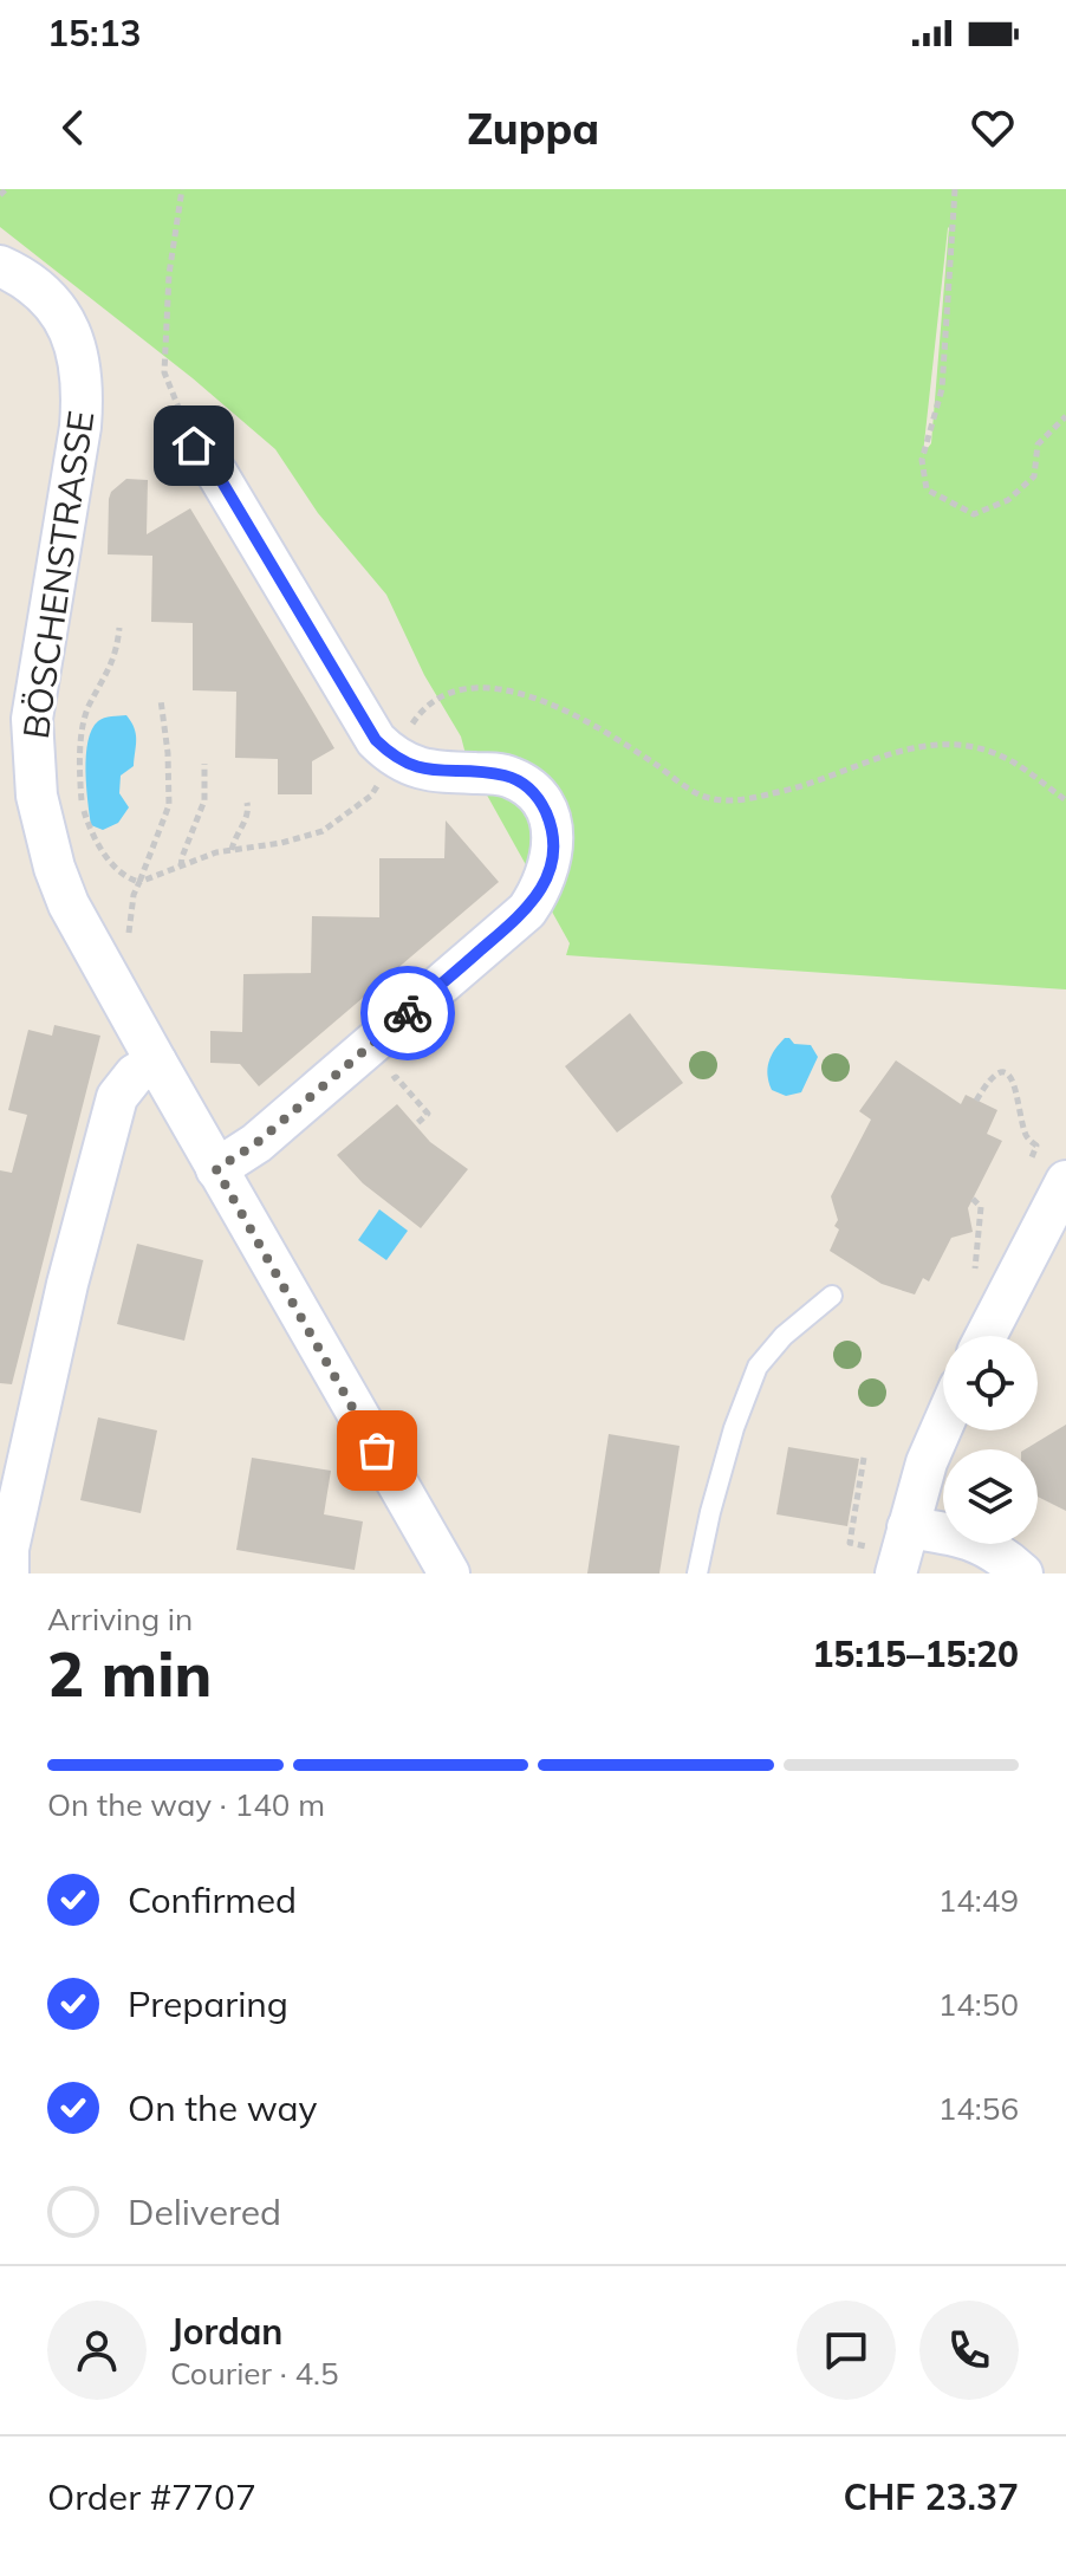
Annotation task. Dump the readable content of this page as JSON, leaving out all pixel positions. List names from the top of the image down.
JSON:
{
  "streets": {
    "street": ["BÖSCHENSTRASSE"]
  },
  "page": {
    "status": "15:13",
    "header": "Zuppa",
    "heading": ["2 min", "Arriving in", "15:15–15:20"],
    "panel": [
      "Jordan",
      "Courier · 4.5",
      "Order #7707",
      "CHF 23.37"
    ],
    "bar": "On the way · 140 m",
    "list": [
      ["Confirmed", "14:49"],
      ["Preparing", "14:50"],
      ["On the way", "14:56"],
      "Delivered"
    ]
  }
}
